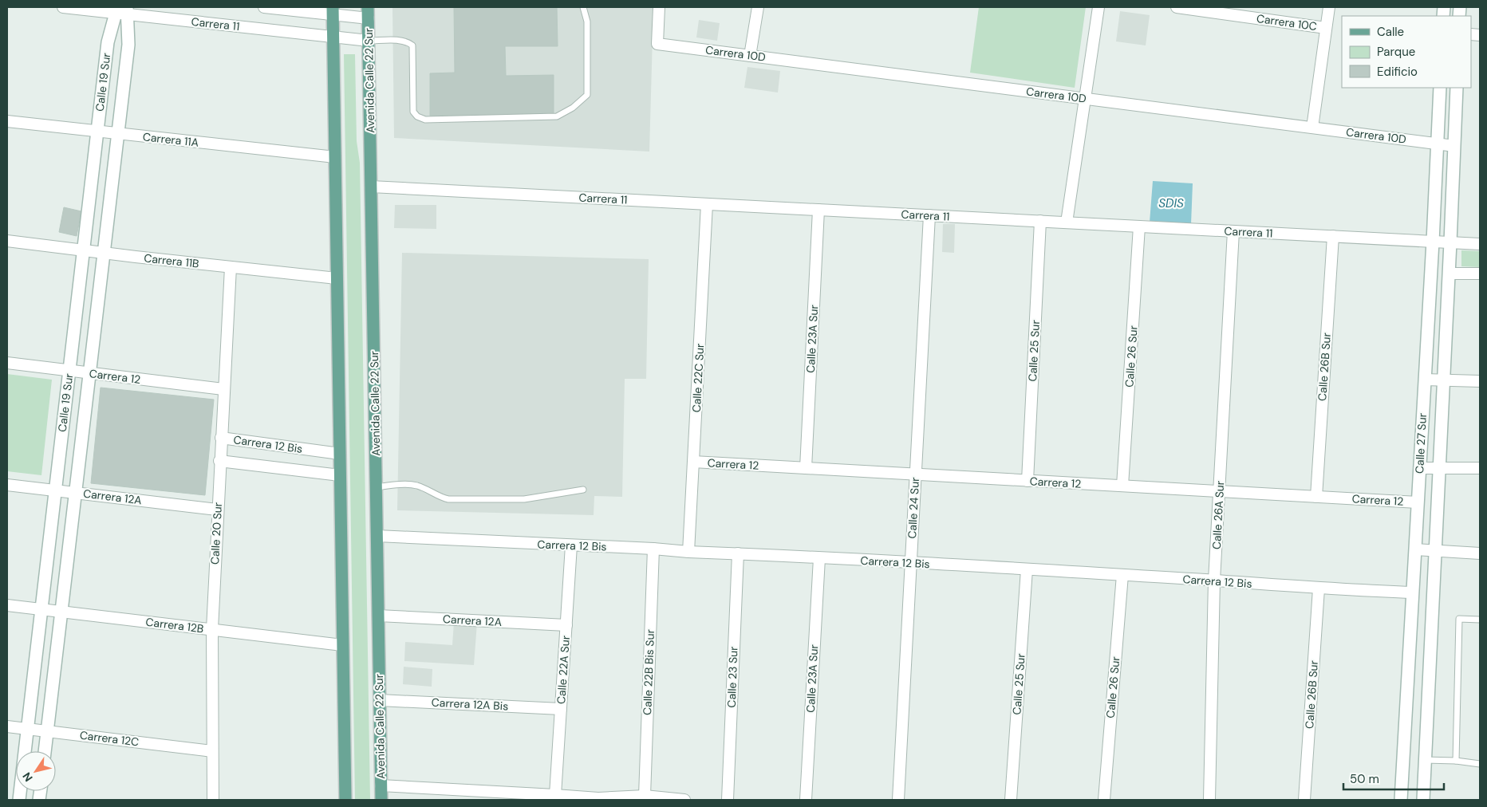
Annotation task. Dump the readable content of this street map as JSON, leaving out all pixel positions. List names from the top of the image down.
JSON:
{
  "streets": {
    "main road": ["Avenida Calle 22 Sur"],
    "street": [
      "Carrera 10C",
      "Carrera 11",
      "Carrera 10D",
      "Calle 19 Sur",
      "Carrera 11A",
      "Carrera 11B",
      "Calle 23A Sur",
      "Calle 25 Sur",
      "Calle 26 Sur",
      "Calle 26B Sur",
      "Carrera 12",
      "Calle 22C Sur",
      "Calle 27 Sur",
      "Carrera 12 Bis",
      "Carrera 12A",
      "Calle 24 Sur",
      "Calle 26A Sur",
      "Calle 20 Sur",
      "Carrera 12B",
      "Calle 22A Sur",
      "Calle 22B Bis Sur",
      "Calle 23 Sur",
      "Carrera 12A Bis",
      "Carrera 12C"
    ]
  },
  "crossings": [
    ["Carrera 11", "Avenida Calle 22 Sur"],
    ["Carrera 11", "Calle 19 Sur"],
    ["Carrera 11", "Calle 23A Sur"],
    ["Carrera 11", "Calle 25 Sur"],
    ["Carrera 11", "Calle 26 Sur"],
    ["Carrera 11", "Calle 26B Sur"],
    ["Carrera 11", "Calle 22C Sur"],
    ["Carrera 11", "Calle 27 Sur"],
    ["Carrera 11", "Calle 24 Sur"],
    ["Carrera 11", "Calle 26A Sur"],
    ["Carrera 10D", "Calle 27 Sur"],
    ["Avenida Calle 22 Sur", "Carrera 12 Bis"],
    ["Avenida Calle 22 Sur", "Carrera 12A"],
    ["Avenida Calle 22 Sur", "Carrera 12A Bis"],
    ["Calle 19 Sur", "Carrera 11A"],
    ["Calle 19 Sur", "Carrera 11B"],
    ["Calle 19 Sur", "Carrera 12"],
    ["Calle 19 Sur", "Carrera 12A"],
    ["Calle 19 Sur", "Carrera 12B"],
    ["Calle 19 Sur", "Carrera 12C"],
    ["Carrera 11B", "Calle 20 Sur"],
    ["Calle 23A Sur", "Carrera 12"],
    ["Calle 23A Sur", "Carrera 12 Bis"],
    ["Calle 25 Sur", "Carrera 12"],
    ["Calle 25 Sur", "Carrera 12 Bis"],
    ["Calle 26 Sur", "Carrera 12"],
    ["Calle 26 Sur", "Carrera 12 Bis"],
    ["Calle 26B Sur", "Carrera 12"],
    ["Calle 26B Sur", "Carrera 12 Bis"],
    ["Carrera 12", "Calle 22C Sur"],
    ["Carrera 12", "Calle 27 Sur"],
    ["Carrera 12", "Calle 24 Sur"],
    ["Carrera 12", "Calle 26A Sur"],
    ["Carrera 12", "Calle 20 Sur"],
    ["Calle 22C Sur", "Carrera 12 Bis"],
    ["Calle 27 Sur", "Carrera 12 Bis"],
    ["Carrera 12 Bis", "Calle 24 Sur"],
    ["Carrera 12 Bis", "Calle 26A Sur"],
    ["Carrera 12 Bis", "Calle 20 Sur"],
    ["Carrera 12 Bis", "Calle 22A Sur"],
    ["Carrera 12 Bis", "Calle 22B Bis Sur"],
    ["Carrera 12 Bis", "Calle 23 Sur"],
    ["Carrera 12A", "Calle 20 Sur"],
    ["Carrera 12A", "Calle 22A Sur"],
    ["Calle 20 Sur", "Carrera 12B"],
    ["Calle 20 Sur", "Carrera 12C"],
    ["Calle 22A Sur", "Carrera 12A Bis"]
  ],
  "water": ["SDIS"],
  "legend": ["Calle", "Parque", "Edificio"],
  "scale_bar": "50 m",
  "north": "bottom left"
}
